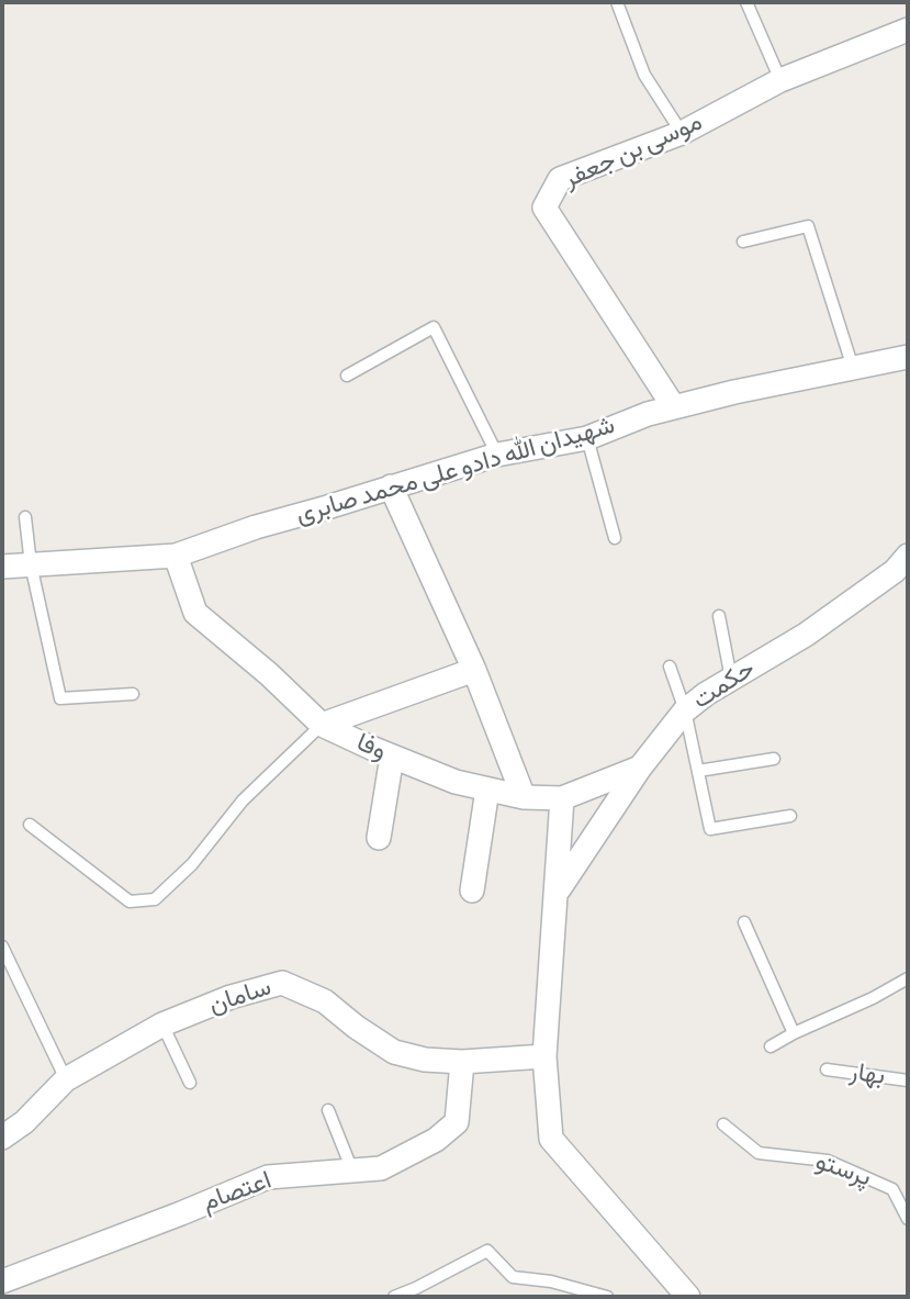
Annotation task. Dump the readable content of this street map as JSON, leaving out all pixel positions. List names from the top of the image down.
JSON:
{
  "streets": {
    "street": [
      "موسی بن جعفر",
      "شهیدان الله دادو علی محمد صابری",
      "حکمت",
      "وفا",
      "سامان",
      "اعتصام"
    ],
    "lane": ["بهار", "پرستو"]
  },
  "crossings": [
    ["موسی بن جعفر", "شهیدان الله دادو علی محمد صابری"],
    ["شهیدان الله دادو علی محمد صابری", "وفا"],
    ["حکمت", "وفا"],
    ["حکمت", "سامان"],
    ["سامان", "اعتصام"]
  ]
}
